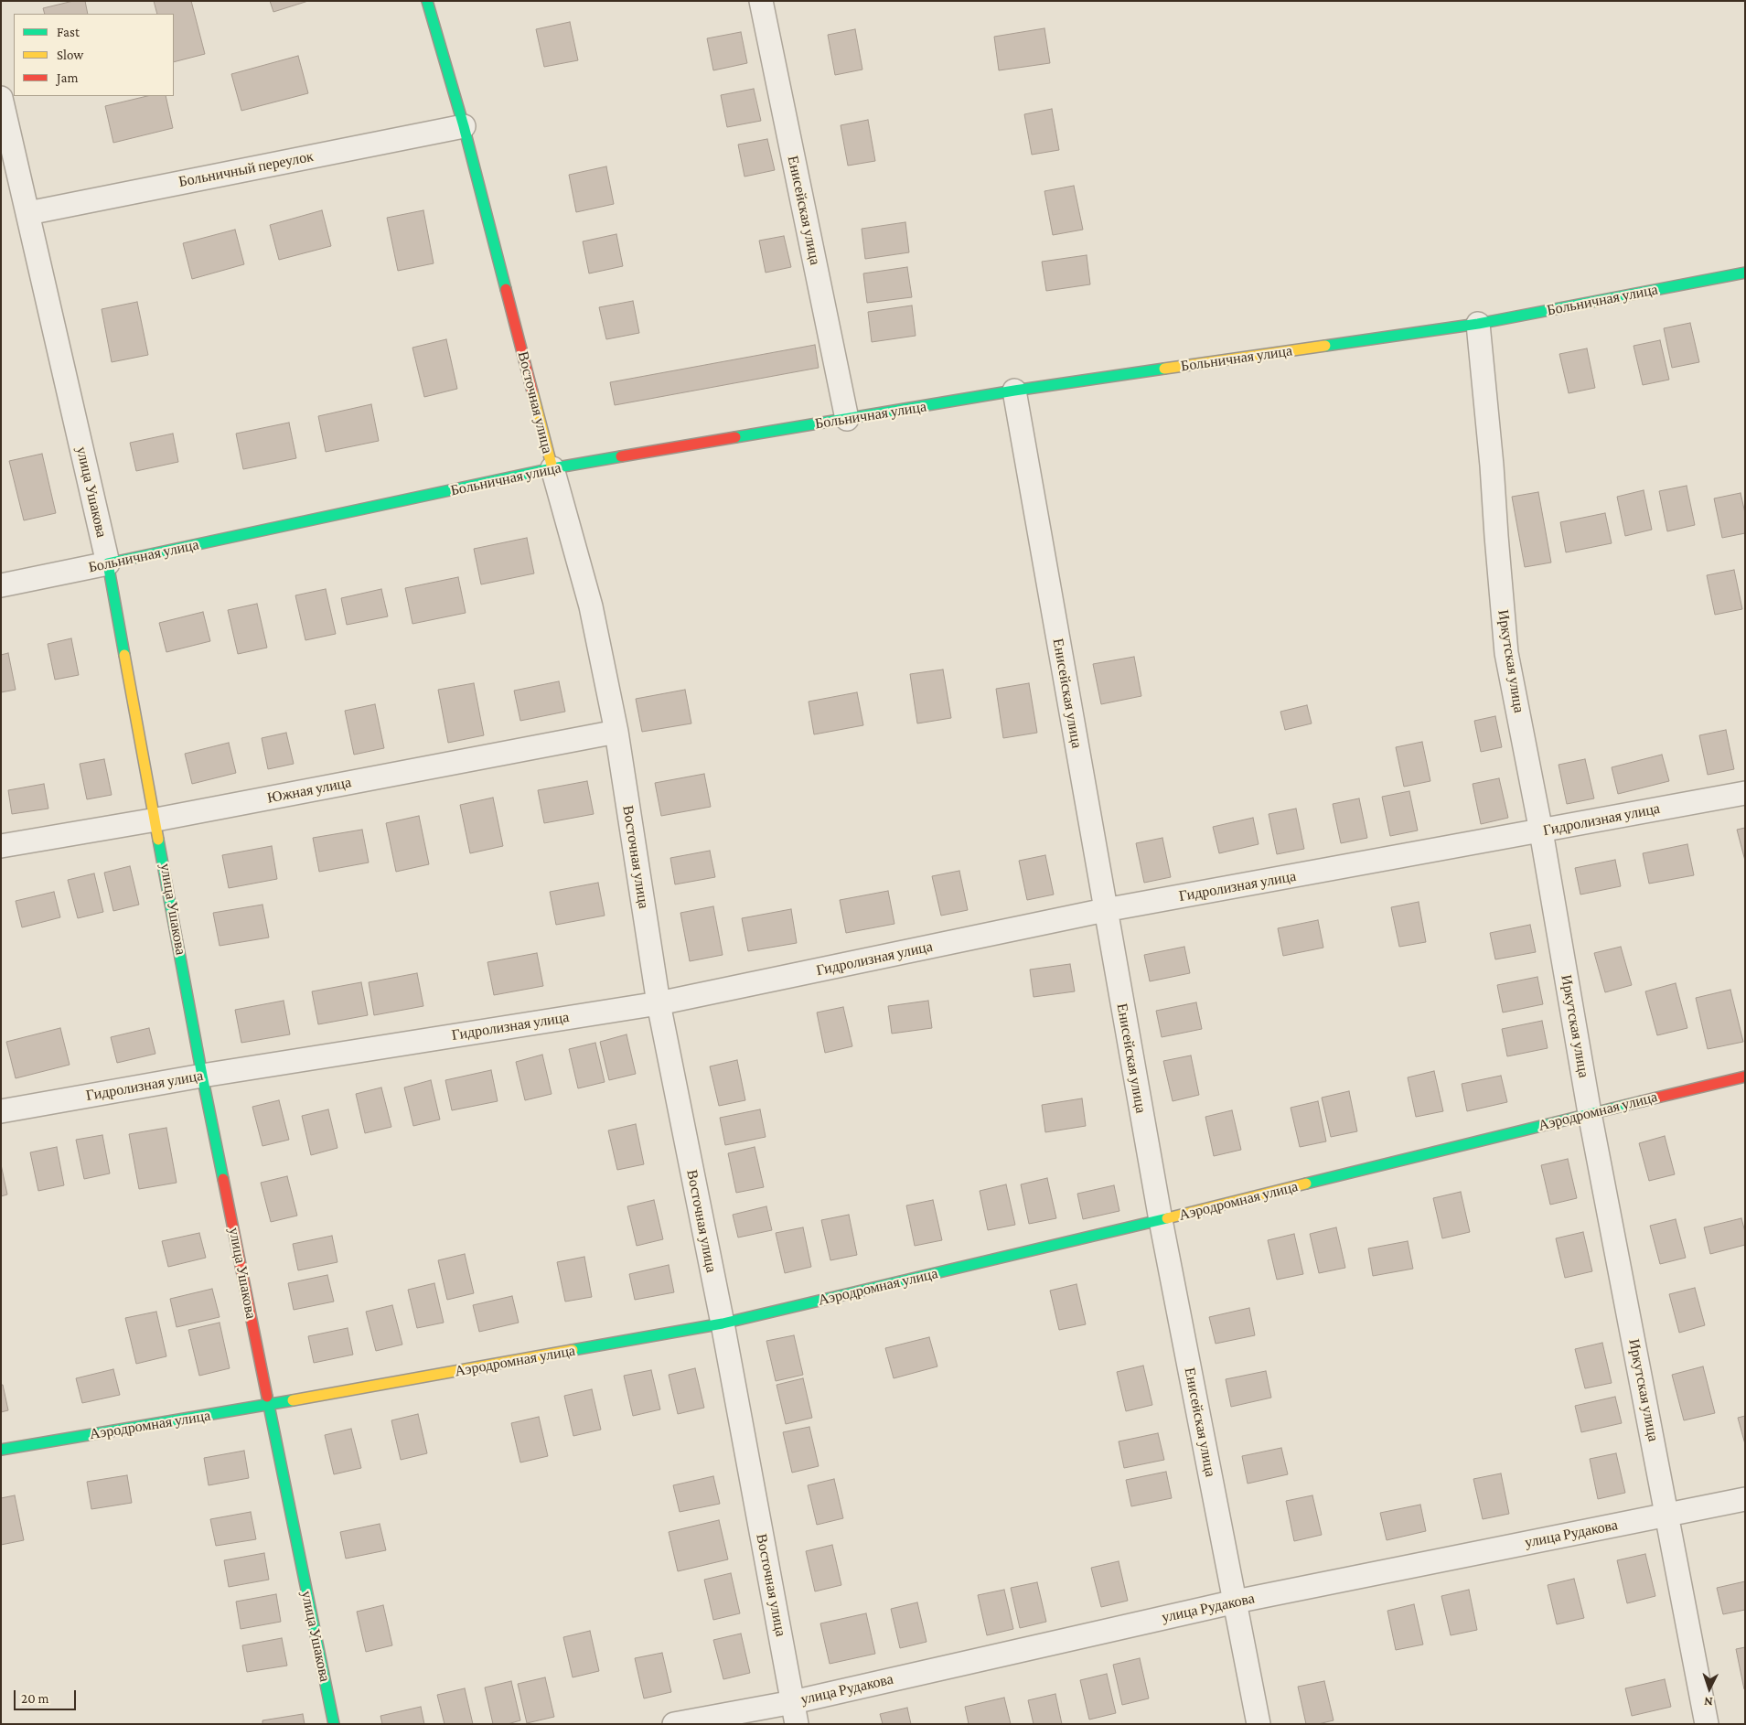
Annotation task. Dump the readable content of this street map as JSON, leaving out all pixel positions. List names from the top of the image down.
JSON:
{
  "streets": {
    "street": [
      "Больничный переулок",
      "Енисейская улица",
      "Больничная улица",
      "Восточная улица",
      "улица Ушакова",
      "Иркутская улица",
      "Южная улица",
      "Гидролизная улица",
      "Аэродромная улица",
      "улица Рудакова"
    ]
  },
  "crossings": [
    ["Больничный переулок", "Восточная улица"],
    ["Больничный переулок", "улица Ушакова"],
    ["Енисейская улица", "Больничная улица"],
    ["Енисейская улица", "Гидролизная улица"],
    ["Енисейская улица", "Аэродромная улица"],
    ["Енисейская улица", "улица Рудакова"],
    ["Больничная улица", "Восточная улица"],
    ["Больничная улица", "улица Ушакова"],
    ["Больничная улица", "Иркутская улица"],
    ["Восточная улица", "Южная улица"],
    ["Восточная улица", "Гидролизная улица"],
    ["Восточная улица", "Аэродромная улица"],
    ["Восточная улица", "улица Рудакова"],
    ["улица Ушакова", "Южная улица"],
    ["улица Ушакова", "Гидролизная улица"],
    ["улица Ушакова", "Аэродромная улица"],
    ["Иркутская улица", "Гидролизная улица"],
    ["Иркутская улица", "Аэродромная улица"],
    ["Иркутская улица", "улица Рудакова"]
  ],
  "legend": ["Fast", "Slow", "Jam"],
  "scale_bar": "20 m",
  "north": "bottom"
}
